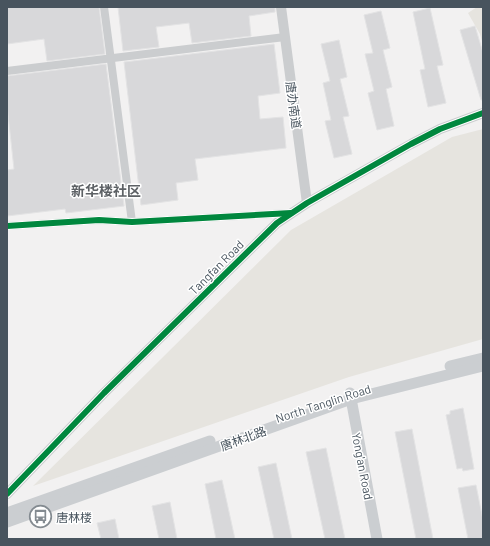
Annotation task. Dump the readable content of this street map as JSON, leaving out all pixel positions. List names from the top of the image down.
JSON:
{
  "streets": {
    "main road": ["North Tanglin Road", "唐林北路", "Yong'an Road"],
    "street": ["唐办南道", "Tangfan Road"]
  },
  "crossings": [
    ["唐办南道", "Tangfan Road"],
    ["North Tanglin Road", "唐林北路"],
    ["North Tanglin Road", "Yong'an Road"],
    ["唐林北路", "Yong'an Road"]
  ],
  "districts": ["新华楼社区"],
  "places": {
    "bus stop": ["唐林楼"]
  }
}
